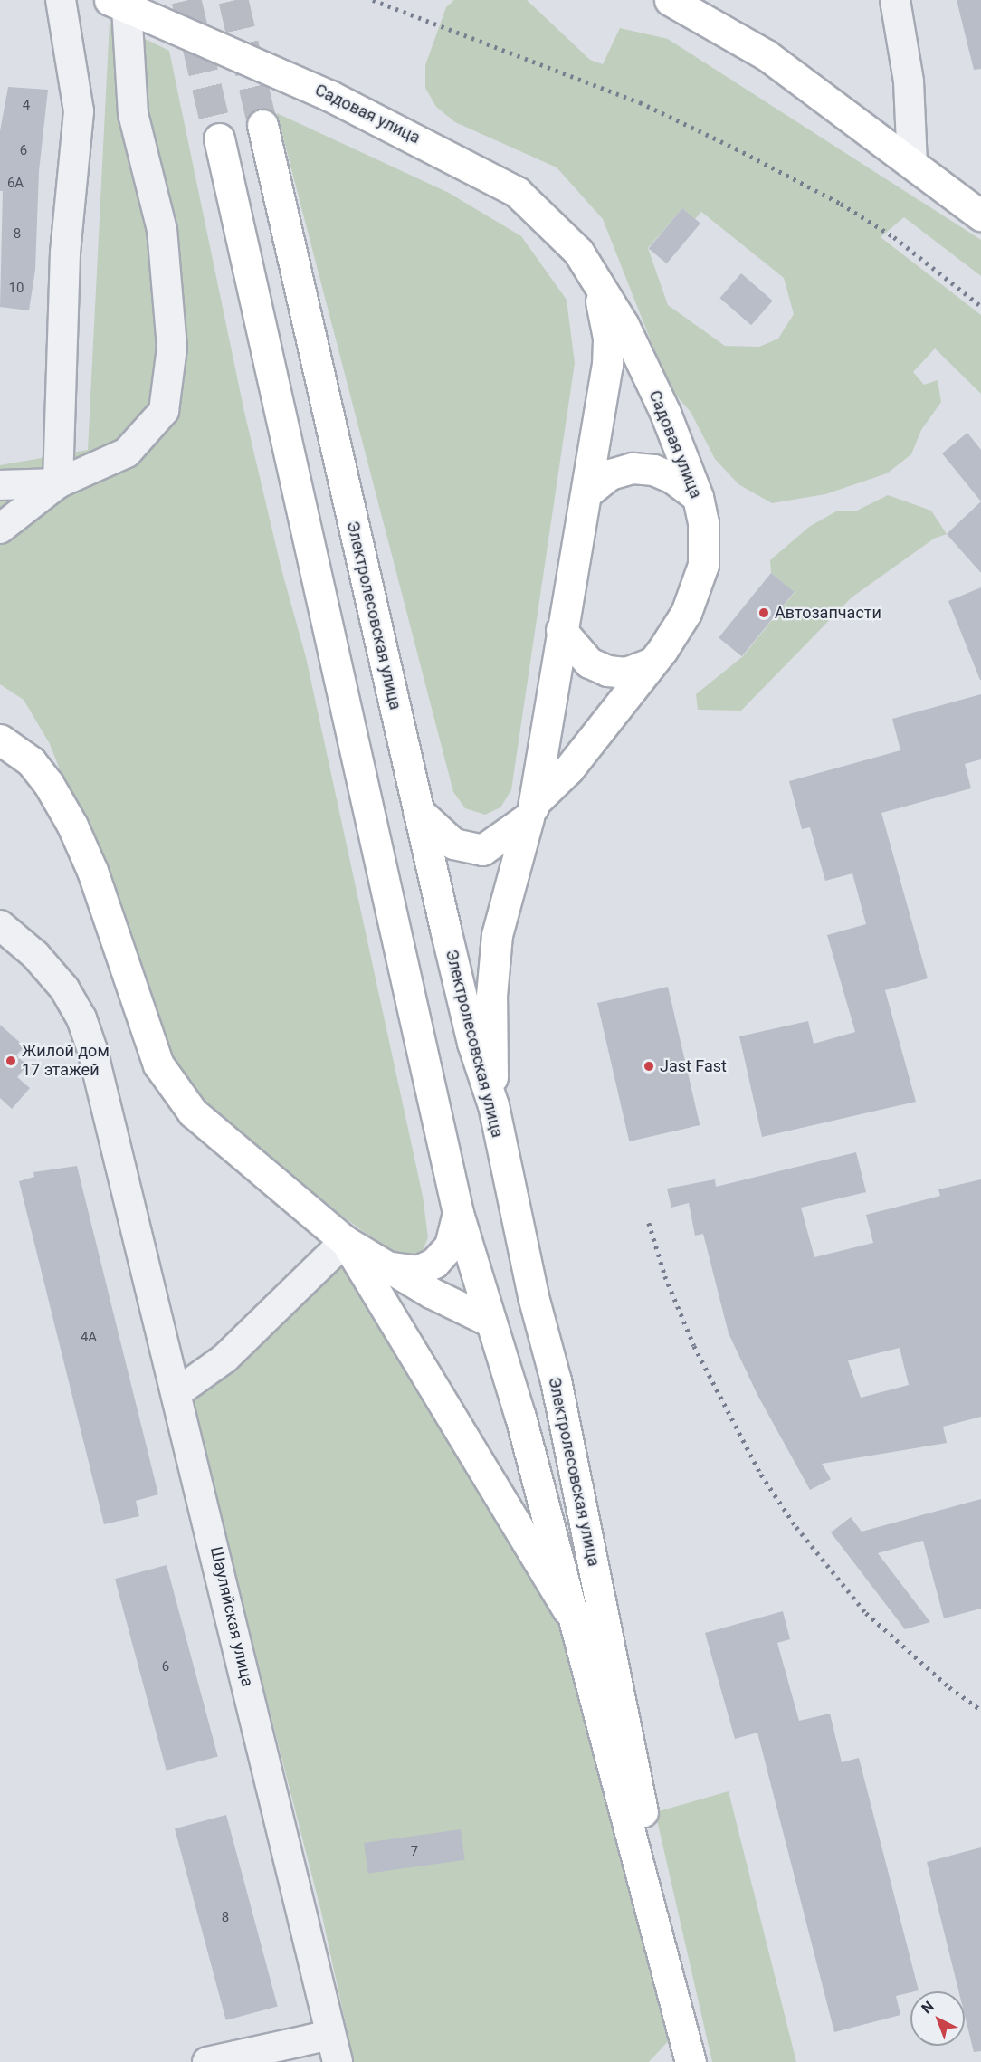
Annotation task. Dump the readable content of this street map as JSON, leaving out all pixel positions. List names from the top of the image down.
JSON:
{
  "streets": {
    "main road": ["Садовая улица", "Электролесовская улица"],
    "street": ["Шауляйская улица"]
  },
  "places": ["Автозапчасти", "Жилой дом 17 этажей", "Jast Fast"],
  "house_numbers": [
    "4",
    "6",
    "6А",
    "8",
    "10",
    "4А",
    "6",
    "7",
    "8"
  ],
  "north": "top left"
}
